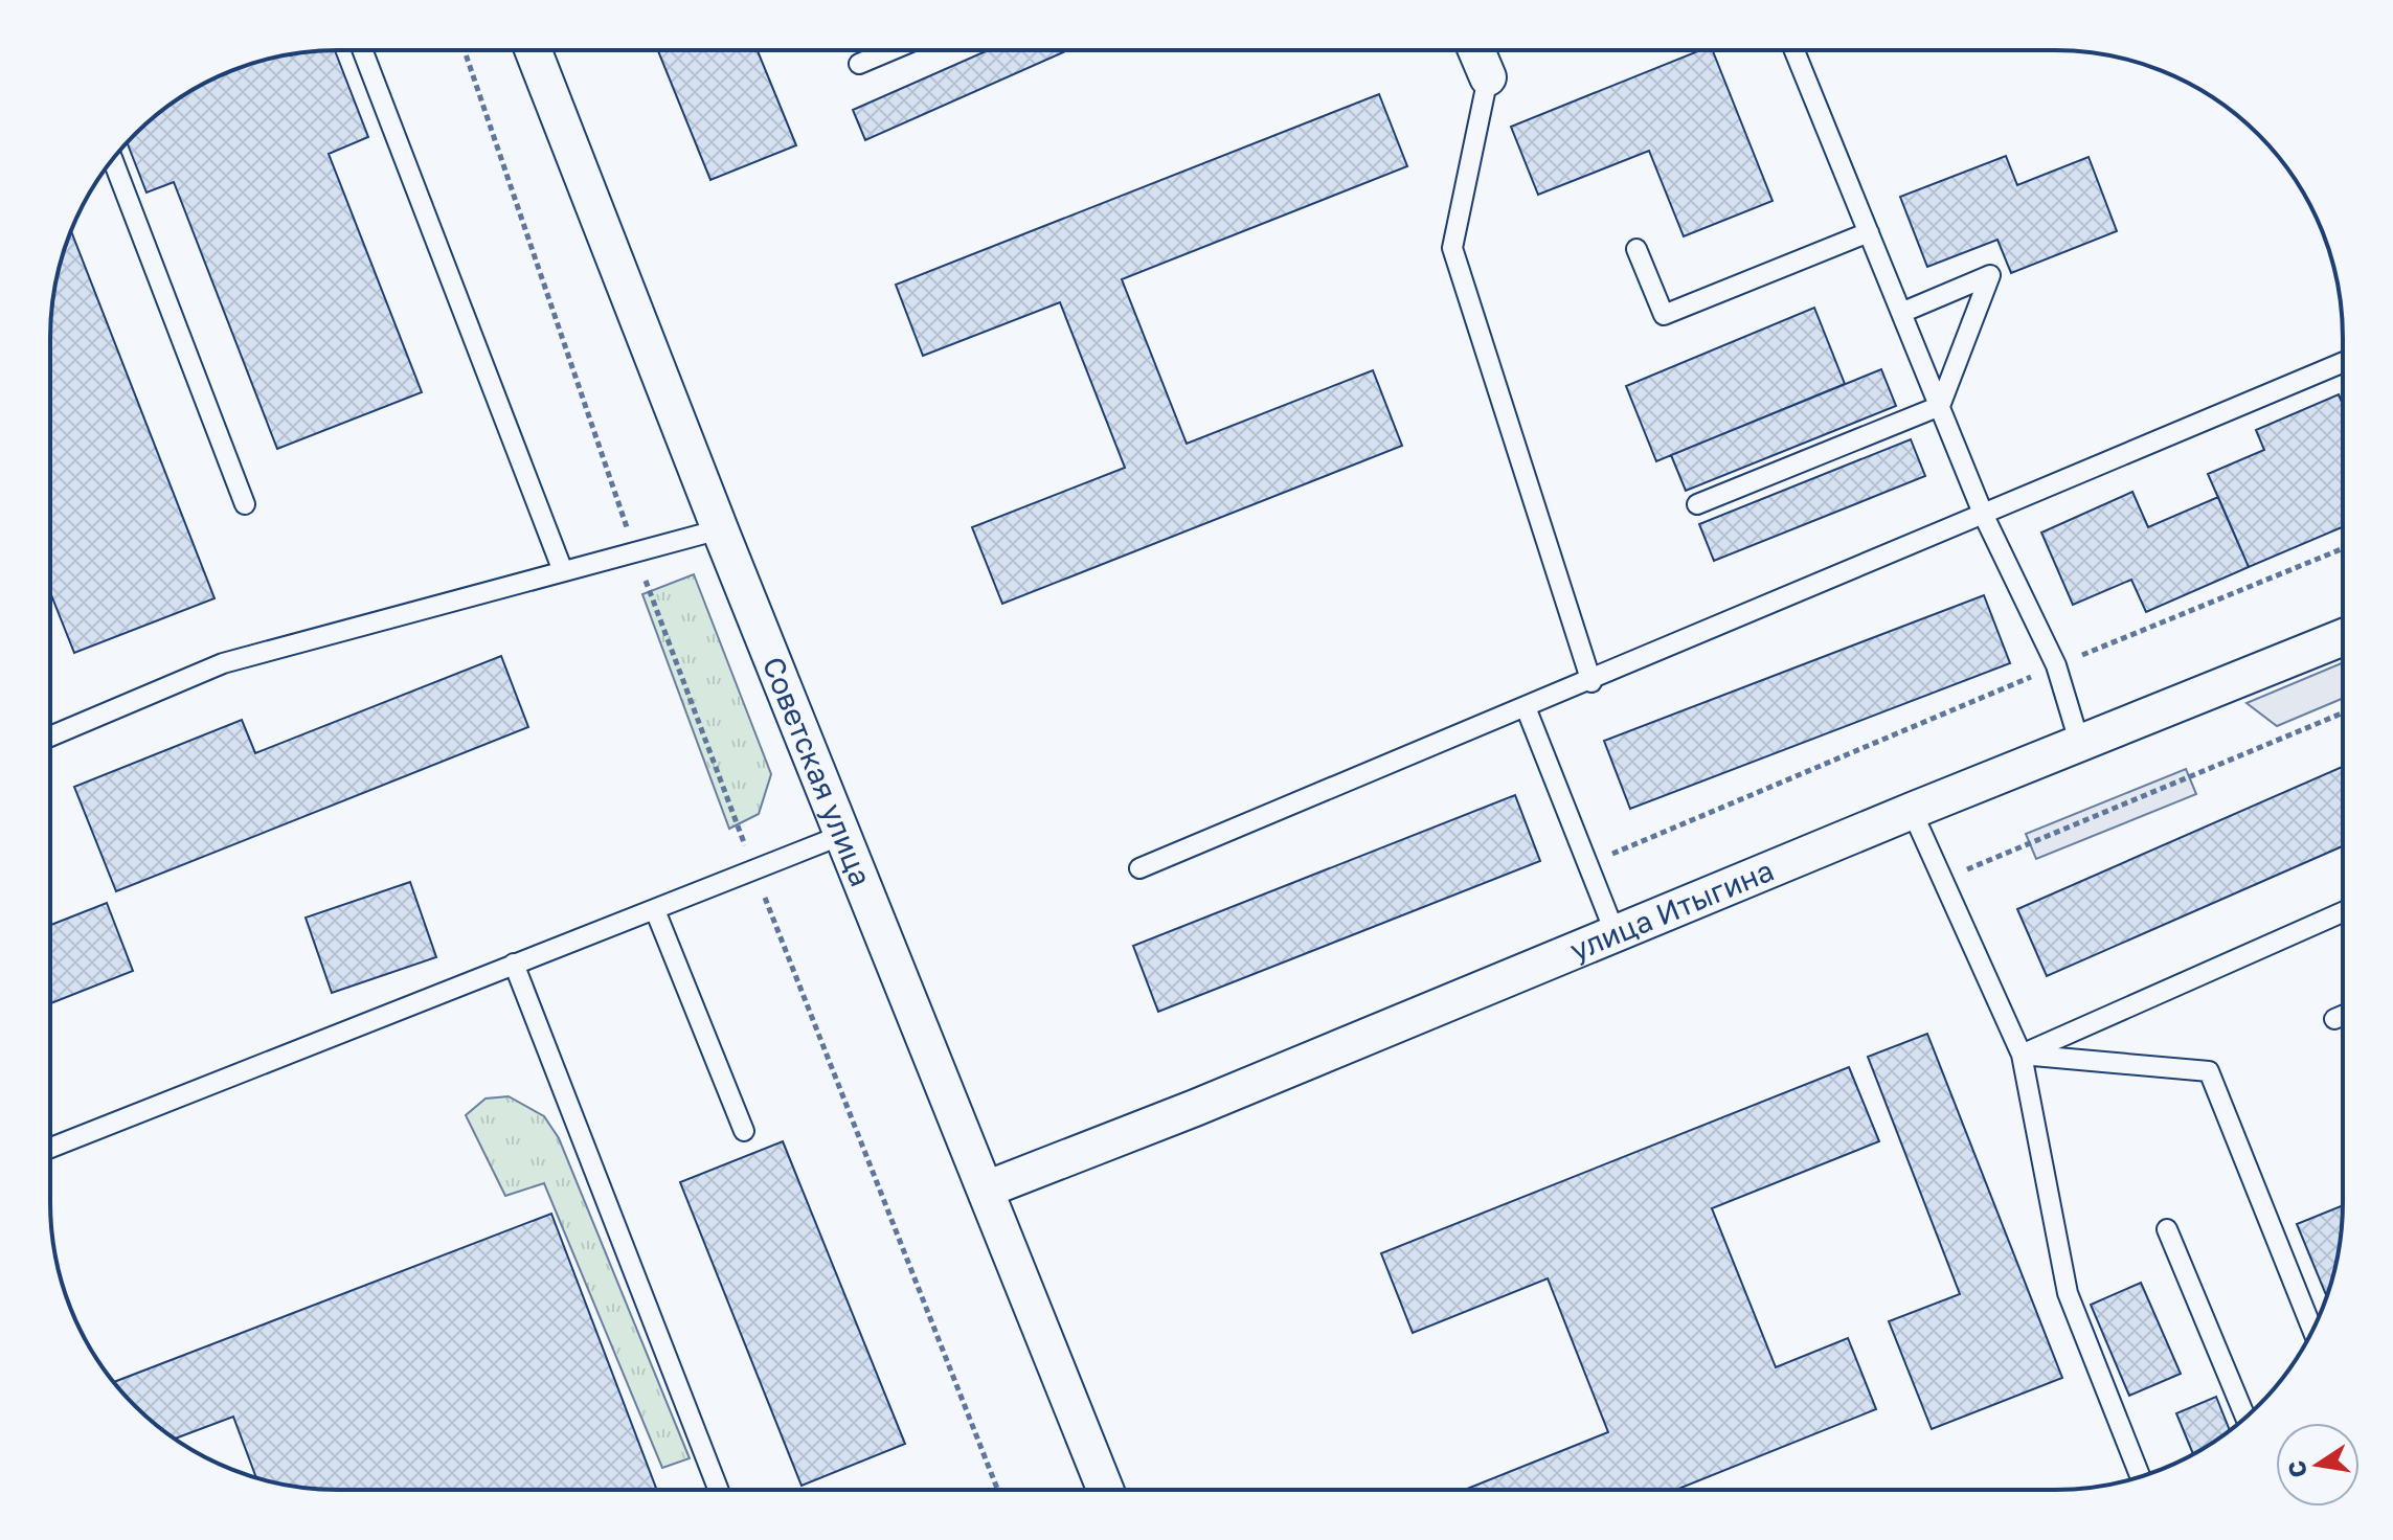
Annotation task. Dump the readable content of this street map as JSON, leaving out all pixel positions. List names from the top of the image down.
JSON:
{
  "streets": {
    "street": ["Советская улица", "улица Итыгина"]
  },
  "crossings": [
    ["Советская улица", "улица Итыгина"]
  ],
  "north": "left"
}
